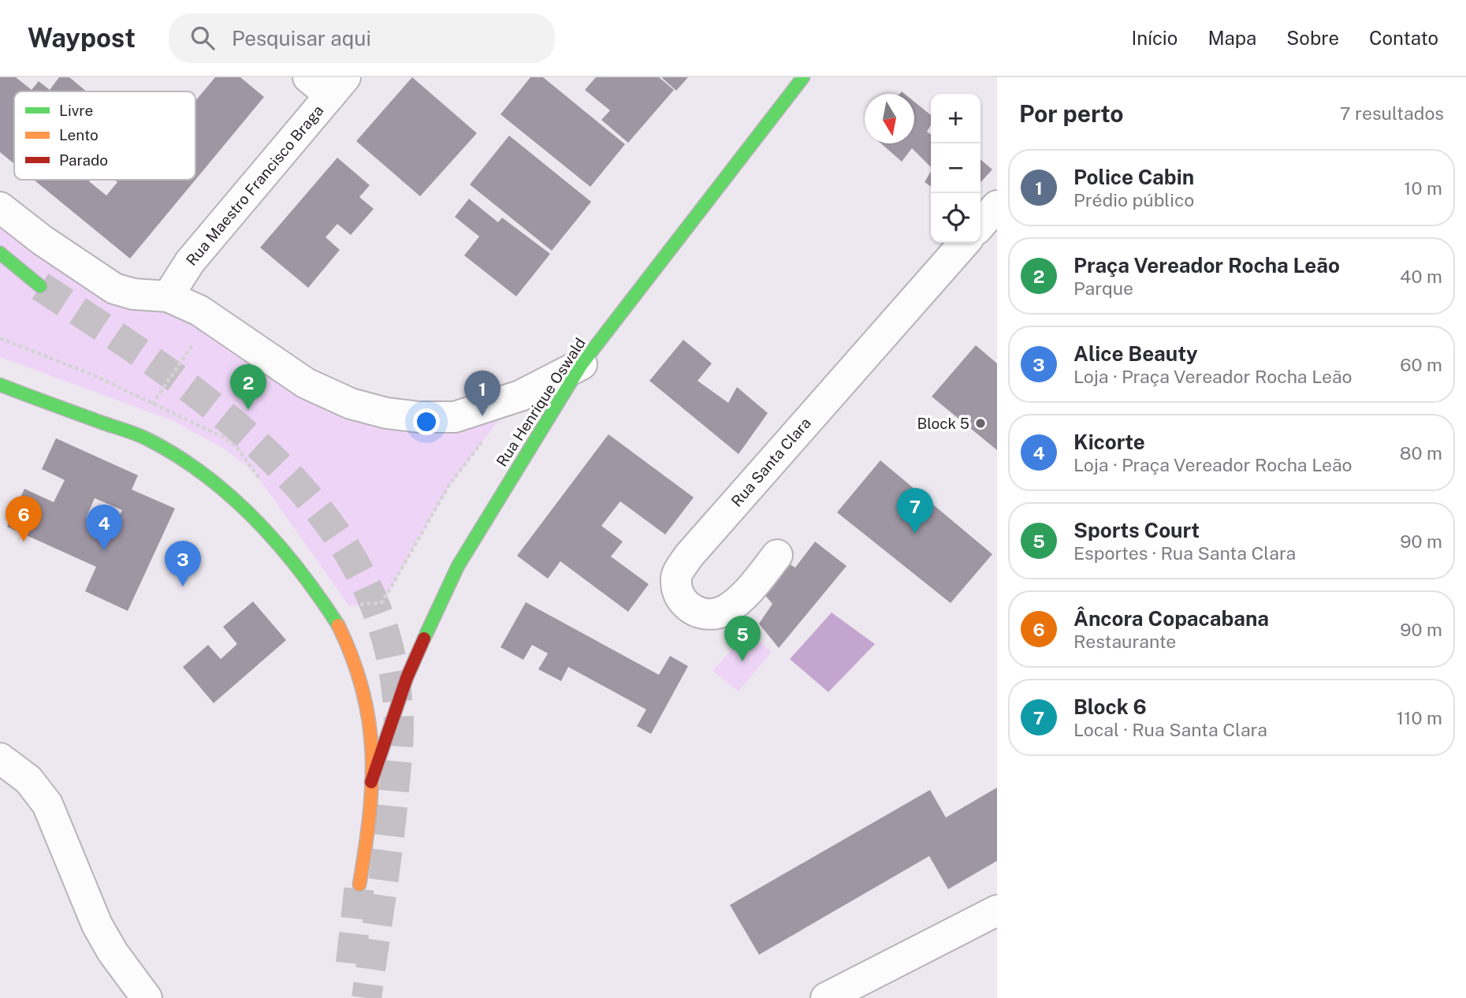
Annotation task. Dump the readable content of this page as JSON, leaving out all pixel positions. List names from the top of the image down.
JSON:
{
  "streets": {
    "main road": ["Rua Henrique Oswald"],
    "street": ["Rua Maestro Francisco Braga", "Rua Santa Clara"]
  },
  "places": ["Block 5"],
  "legend": ["Livre", "Lento", "Parado"],
  "north": "bottom",
  "page": {
    "header": "Waypost",
    "search": "Pesquisar aqui",
    "nav": [
      "Início",
      "Mapa",
      "Sobre",
      "Contato"
    ],
    "heading": ["Por perto", "7 resultados"],
    "map_buttons": ["+", "−"],
    "list": [
      {
        "mark": "1",
        "name": "Police Cabin",
        "note": "Prédio público",
        "value": "10 m"
      },
      {
        "mark": "2",
        "name": "Praça Vereador Rocha Leão",
        "note": "Parque",
        "value": "40 m"
      },
      {
        "mark": "3",
        "name": "Alice Beauty",
        "note": "Loja · Praça Vereador Rocha Leão",
        "value": "60 m"
      },
      {
        "mark": "4",
        "name": "Kicorte",
        "note": "Loja · Praça Vereador Rocha Leão",
        "value": "80 m"
      },
      {
        "mark": "5",
        "name": "Sports Court",
        "note": "Esportes · Rua Santa Clara",
        "value": "90 m"
      },
      {
        "mark": "6",
        "name": "Âncora Copacabana",
        "note": "Restaurante",
        "value": "90 m"
      },
      {
        "mark": "7",
        "name": "Block 6",
        "note": "Local · Rua Santa Clara",
        "value": "110 m"
      }
    ],
    "pins": [
      "2",
      "1",
      "7",
      "6",
      "4",
      "3",
      "5"
    ]
  }
}
